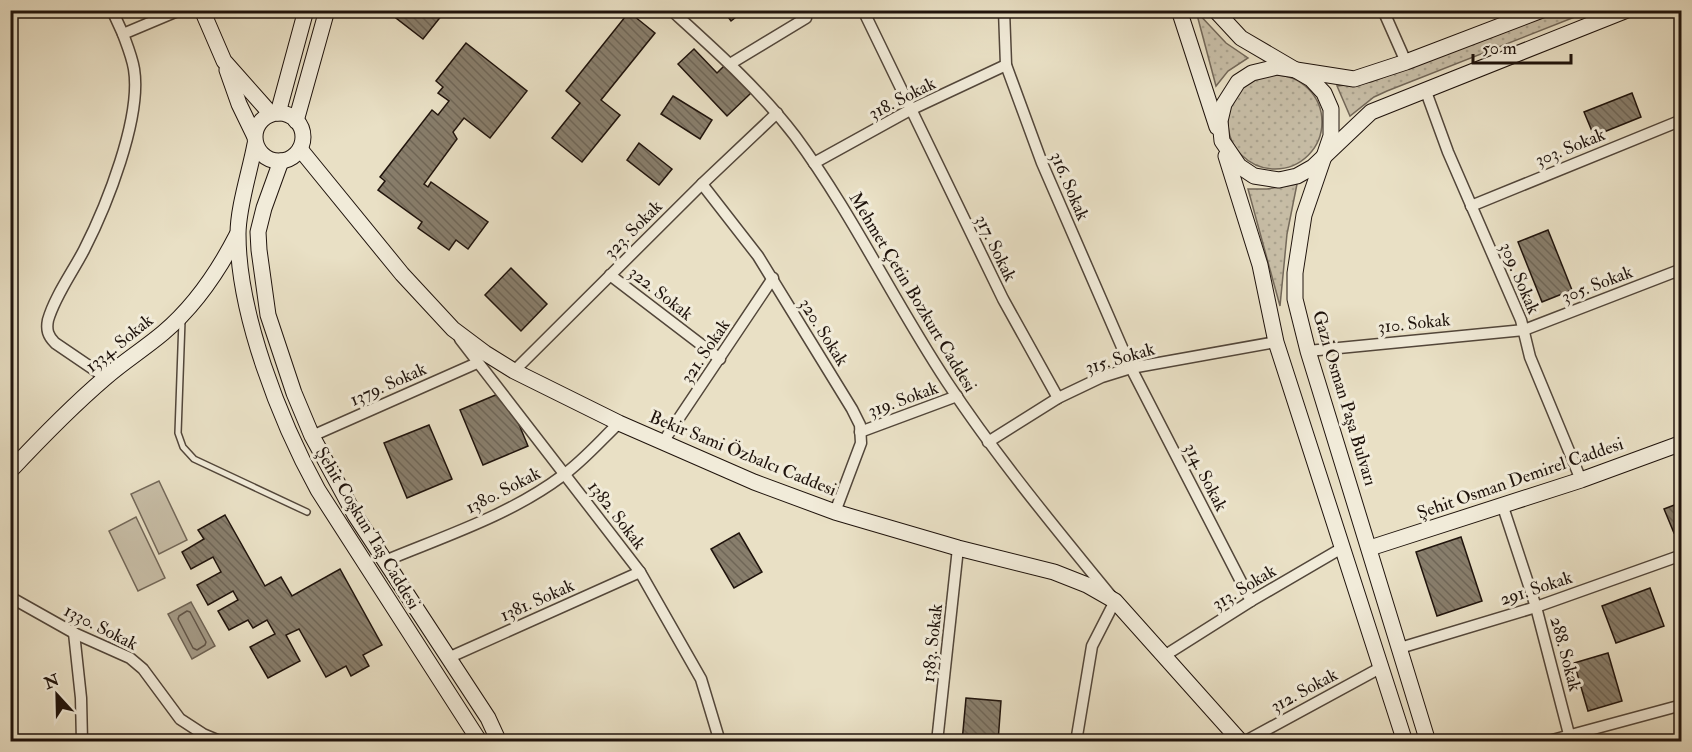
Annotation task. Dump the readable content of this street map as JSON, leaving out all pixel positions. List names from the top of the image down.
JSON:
{
  "streets": {
    "street": [
      "318. Sokak",
      "303. Sokak",
      "316. Sokak",
      "323. Sokak",
      "317. Sokak",
      "309. Sokak",
      "305. Sokak",
      "Mehmet Çetin Bozkurt Caddesi",
      "322. Sokak",
      "310. Sokak",
      "320. Sokak",
      "1334. Sokak",
      "321. Sokak",
      "315. Sokak",
      "1379. Sokak",
      "Gazi Osman Paşa Bulvarı",
      "319. Sokak",
      "Bekir Sami Özbalcı Caddesi",
      "314. Sokak",
      "Şehit Osman Demirel Caddesi",
      "1380. Sokak",
      "1382. Sokak",
      "Şehit Coşkun Taş Caddesi",
      "313. Sokak",
      "291. Sokak",
      "1381. Sokak",
      "1330. Sokak",
      "1383. Sokak",
      "288. Sokak",
      "312. Sokak"
    ]
  },
  "crossings": [
    ["318. Sokak", "316. Sokak"],
    ["318. Sokak", "317. Sokak"],
    ["318. Sokak", "Mehmet Çetin Bozkurt Caddesi"],
    ["303. Sokak", "309. Sokak"],
    ["316. Sokak", "315. Sokak"],
    ["316. Sokak", "314. Sokak"],
    ["323. Sokak", "Mehmet Çetin Bozkurt Caddesi"],
    ["323. Sokak", "322. Sokak"],
    ["323. Sokak", "320. Sokak"],
    ["323. Sokak", "Bekir Sami Özbalcı Caddesi"],
    ["317. Sokak", "315. Sokak"],
    ["309. Sokak", "305. Sokak"],
    ["309. Sokak", "310. Sokak"],
    ["309. Sokak", "Şehit Osman Demirel Caddesi"],
    ["305. Sokak", "310. Sokak"],
    ["Mehmet Çetin Bozkurt Caddesi", "315. Sokak"],
    ["Mehmet Çetin Bozkurt Caddesi", "319. Sokak"],
    ["Mehmet Çetin Bozkurt Caddesi", "Bekir Sami Özbalcı Caddesi"],
    ["322. Sokak", "321. Sokak"],
    ["310. Sokak", "Gazi Osman Paşa Bulvarı"],
    ["320. Sokak", "321. Sokak"],
    ["320. Sokak", "319. Sokak"],
    ["320. Sokak", "Bekir Sami Özbalcı Caddesi"],
    ["1334. Sokak", "Şehit Coşkun Taş Caddesi"],
    ["321. Sokak", "Bekir Sami Özbalcı Caddesi"],
    ["315. Sokak", "314. Sokak"],
    ["1379. Sokak", "1382. Sokak"],
    ["1379. Sokak", "Şehit Coşkun Taş Caddesi"],
    ["Gazi Osman Paşa Bulvarı", "Şehit Osman Demirel Caddesi"],
    ["Gazi Osman Paşa Bulvarı", "291. Sokak"],
    ["Bekir Sami Özbalcı Caddesi", "1380. Sokak"],
    ["Bekir Sami Özbalcı Caddesi", "1382. Sokak"],
    ["Bekir Sami Özbalcı Caddesi", "Şehit Coşkun Taş Caddesi"],
    ["Bekir Sami Özbalcı Caddesi", "313. Sokak"],
    ["Bekir Sami Özbalcı Caddesi", "1383. Sokak"],
    ["Bekir Sami Özbalcı Caddesi", "312. Sokak"],
    ["314. Sokak", "313. Sokak"],
    ["Şehit Osman Demirel Caddesi", "288. Sokak"],
    ["1380. Sokak", "1382. Sokak"],
    ["1380. Sokak", "Şehit Coşkun Taş Caddesi"],
    ["1382. Sokak", "1381. Sokak"],
    ["Şehit Coşkun Taş Caddesi", "1381. Sokak"],
    ["291. Sokak", "288. Sokak"]
  ],
  "scale_bar": "50 m",
  "north": "top"
}
